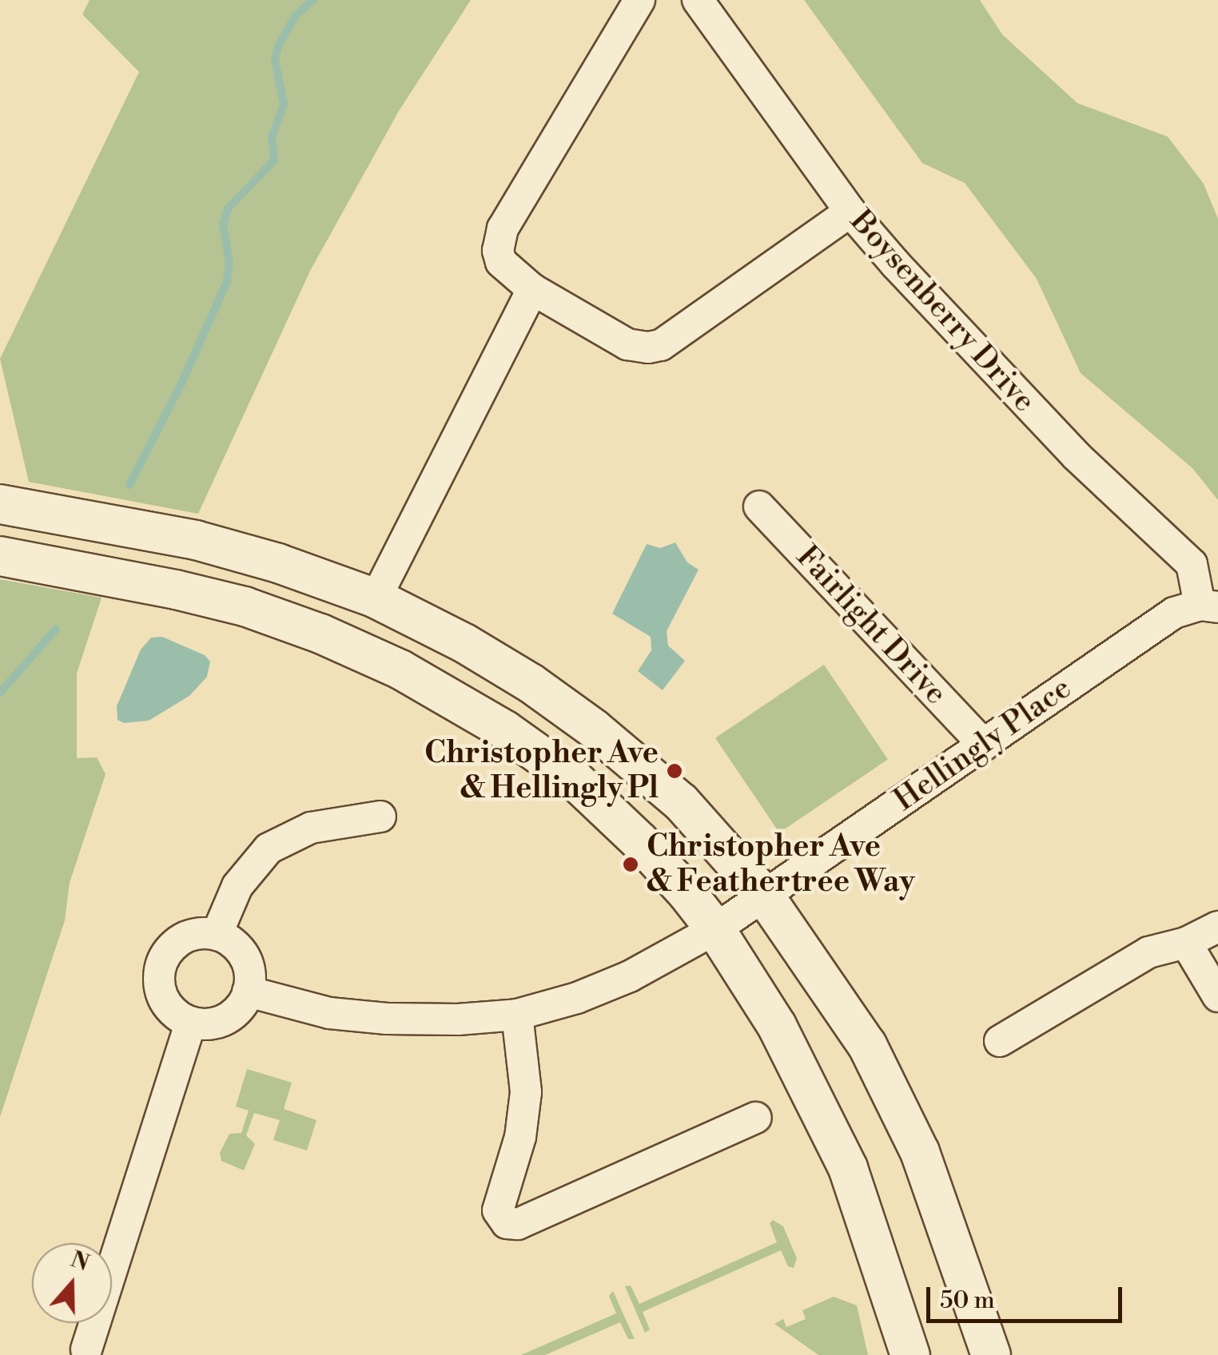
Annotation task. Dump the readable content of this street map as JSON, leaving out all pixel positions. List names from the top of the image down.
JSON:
{
  "streets": {
    "street": ["Boysenberry Drive", "Fairlight Drive", "Hellingly Place"]
  },
  "crossings": [
    ["Boysenberry Drive", "Hellingly Place"],
    ["Fairlight Drive", "Hellingly Place"]
  ],
  "places": ["Christopher Ave & Hellingly Pl", "Christopher Ave & Feathertree Way"],
  "scale_bar": "50 m",
  "north": "top"
}
